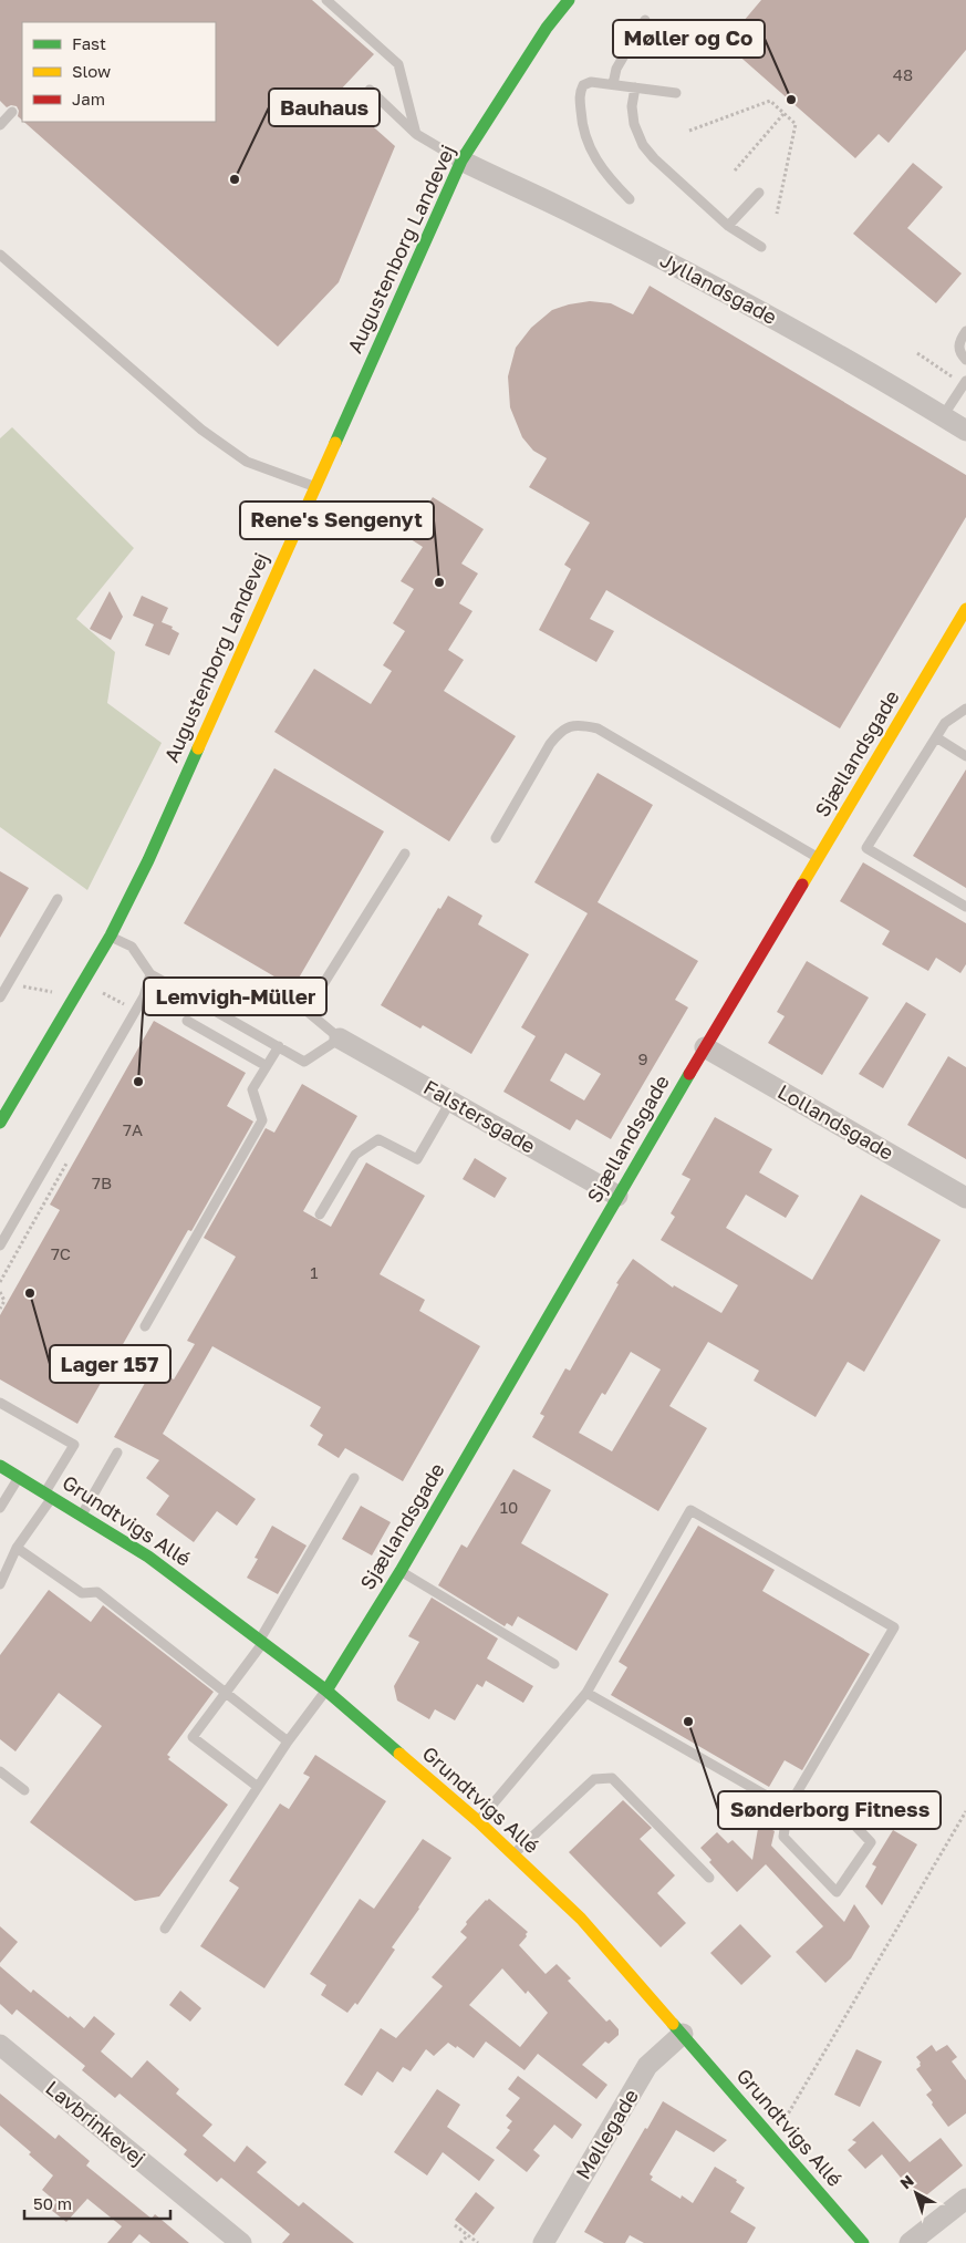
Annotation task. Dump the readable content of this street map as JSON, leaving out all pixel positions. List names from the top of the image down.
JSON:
{
  "streets": {
    "street": [
      "Augustenborg Landevej",
      "Jyllandsgade",
      "Sjællandsgade",
      "Falstersgade",
      "Lollandsgade",
      "Grundtvigs Allé",
      "Lavbrinkevej",
      "Møllegade"
    ]
  },
  "crossings": [
    ["Augustenborg Landevej", "Jyllandsgade"],
    ["Sjællandsgade", "Falstersgade"],
    ["Sjællandsgade", "Lollandsgade"],
    ["Sjællandsgade", "Grundtvigs Allé"],
    ["Grundtvigs Allé", "Møllegade"]
  ],
  "places": [
    "Møller og Co",
    "Bauhaus",
    "Rene's Sengenyt",
    "Lemvigh-Müller",
    "Lager 157",
    "Sønderborg Fitness"
  ],
  "house_numbers": [
    "48",
    "9",
    "7A",
    "7B",
    "7C",
    "1",
    "10"
  ],
  "legend": ["Fast", "Slow", "Jam"],
  "scale_bar": "50 m",
  "north": "top left"
}
